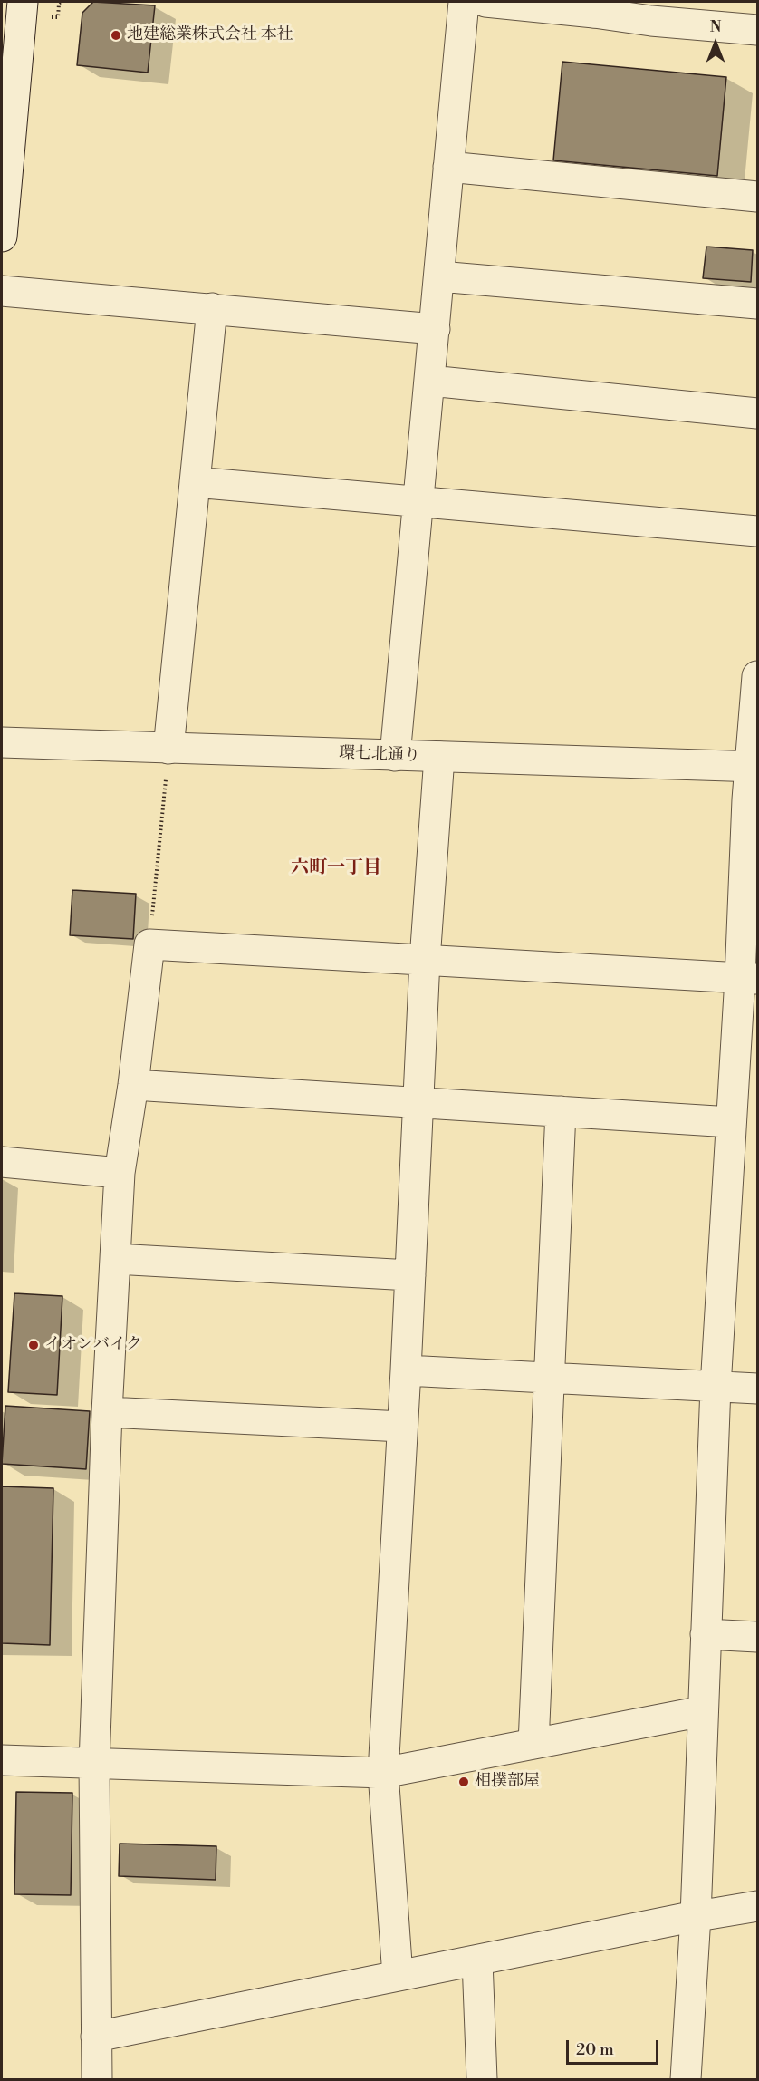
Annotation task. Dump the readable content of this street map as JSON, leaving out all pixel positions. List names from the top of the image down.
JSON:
{
  "streets": {
    "street": ["環七北通り"]
  },
  "districts": ["六町一丁目"],
  "places": ["地建総業株式会社 本社", "イオンバイク", "相撲部屋"],
  "scale_bar": "20 m",
  "north": "top"
}
